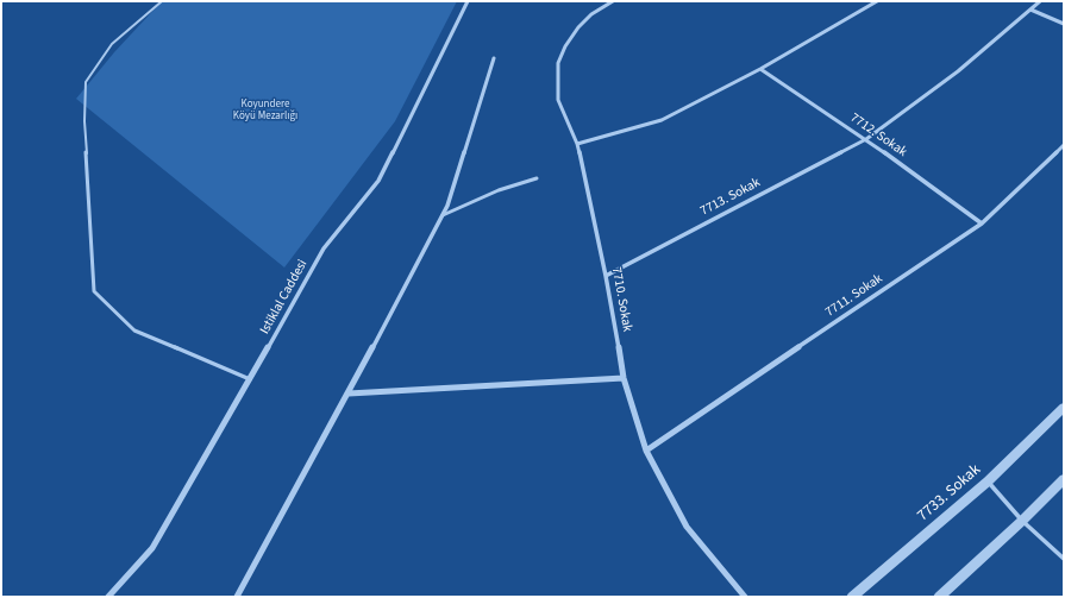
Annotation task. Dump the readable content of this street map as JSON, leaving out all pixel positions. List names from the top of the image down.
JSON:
{
  "streets": {
    "street": [
      "7712. Sokak",
      "7713. Sokak",
      "7711. Sokak",
      "Istiklal Caddesi",
      "7710. Sokak",
      "7733. Sokak"
    ]
  },
  "crossings": [
    ["7712. Sokak", "7713. Sokak"],
    ["7712. Sokak", "7711. Sokak"],
    ["7713. Sokak", "7710. Sokak"],
    ["7711. Sokak", "7710. Sokak"]
  ],
  "parks": ["Koyundere Köyü Mezarlığı"]
}
